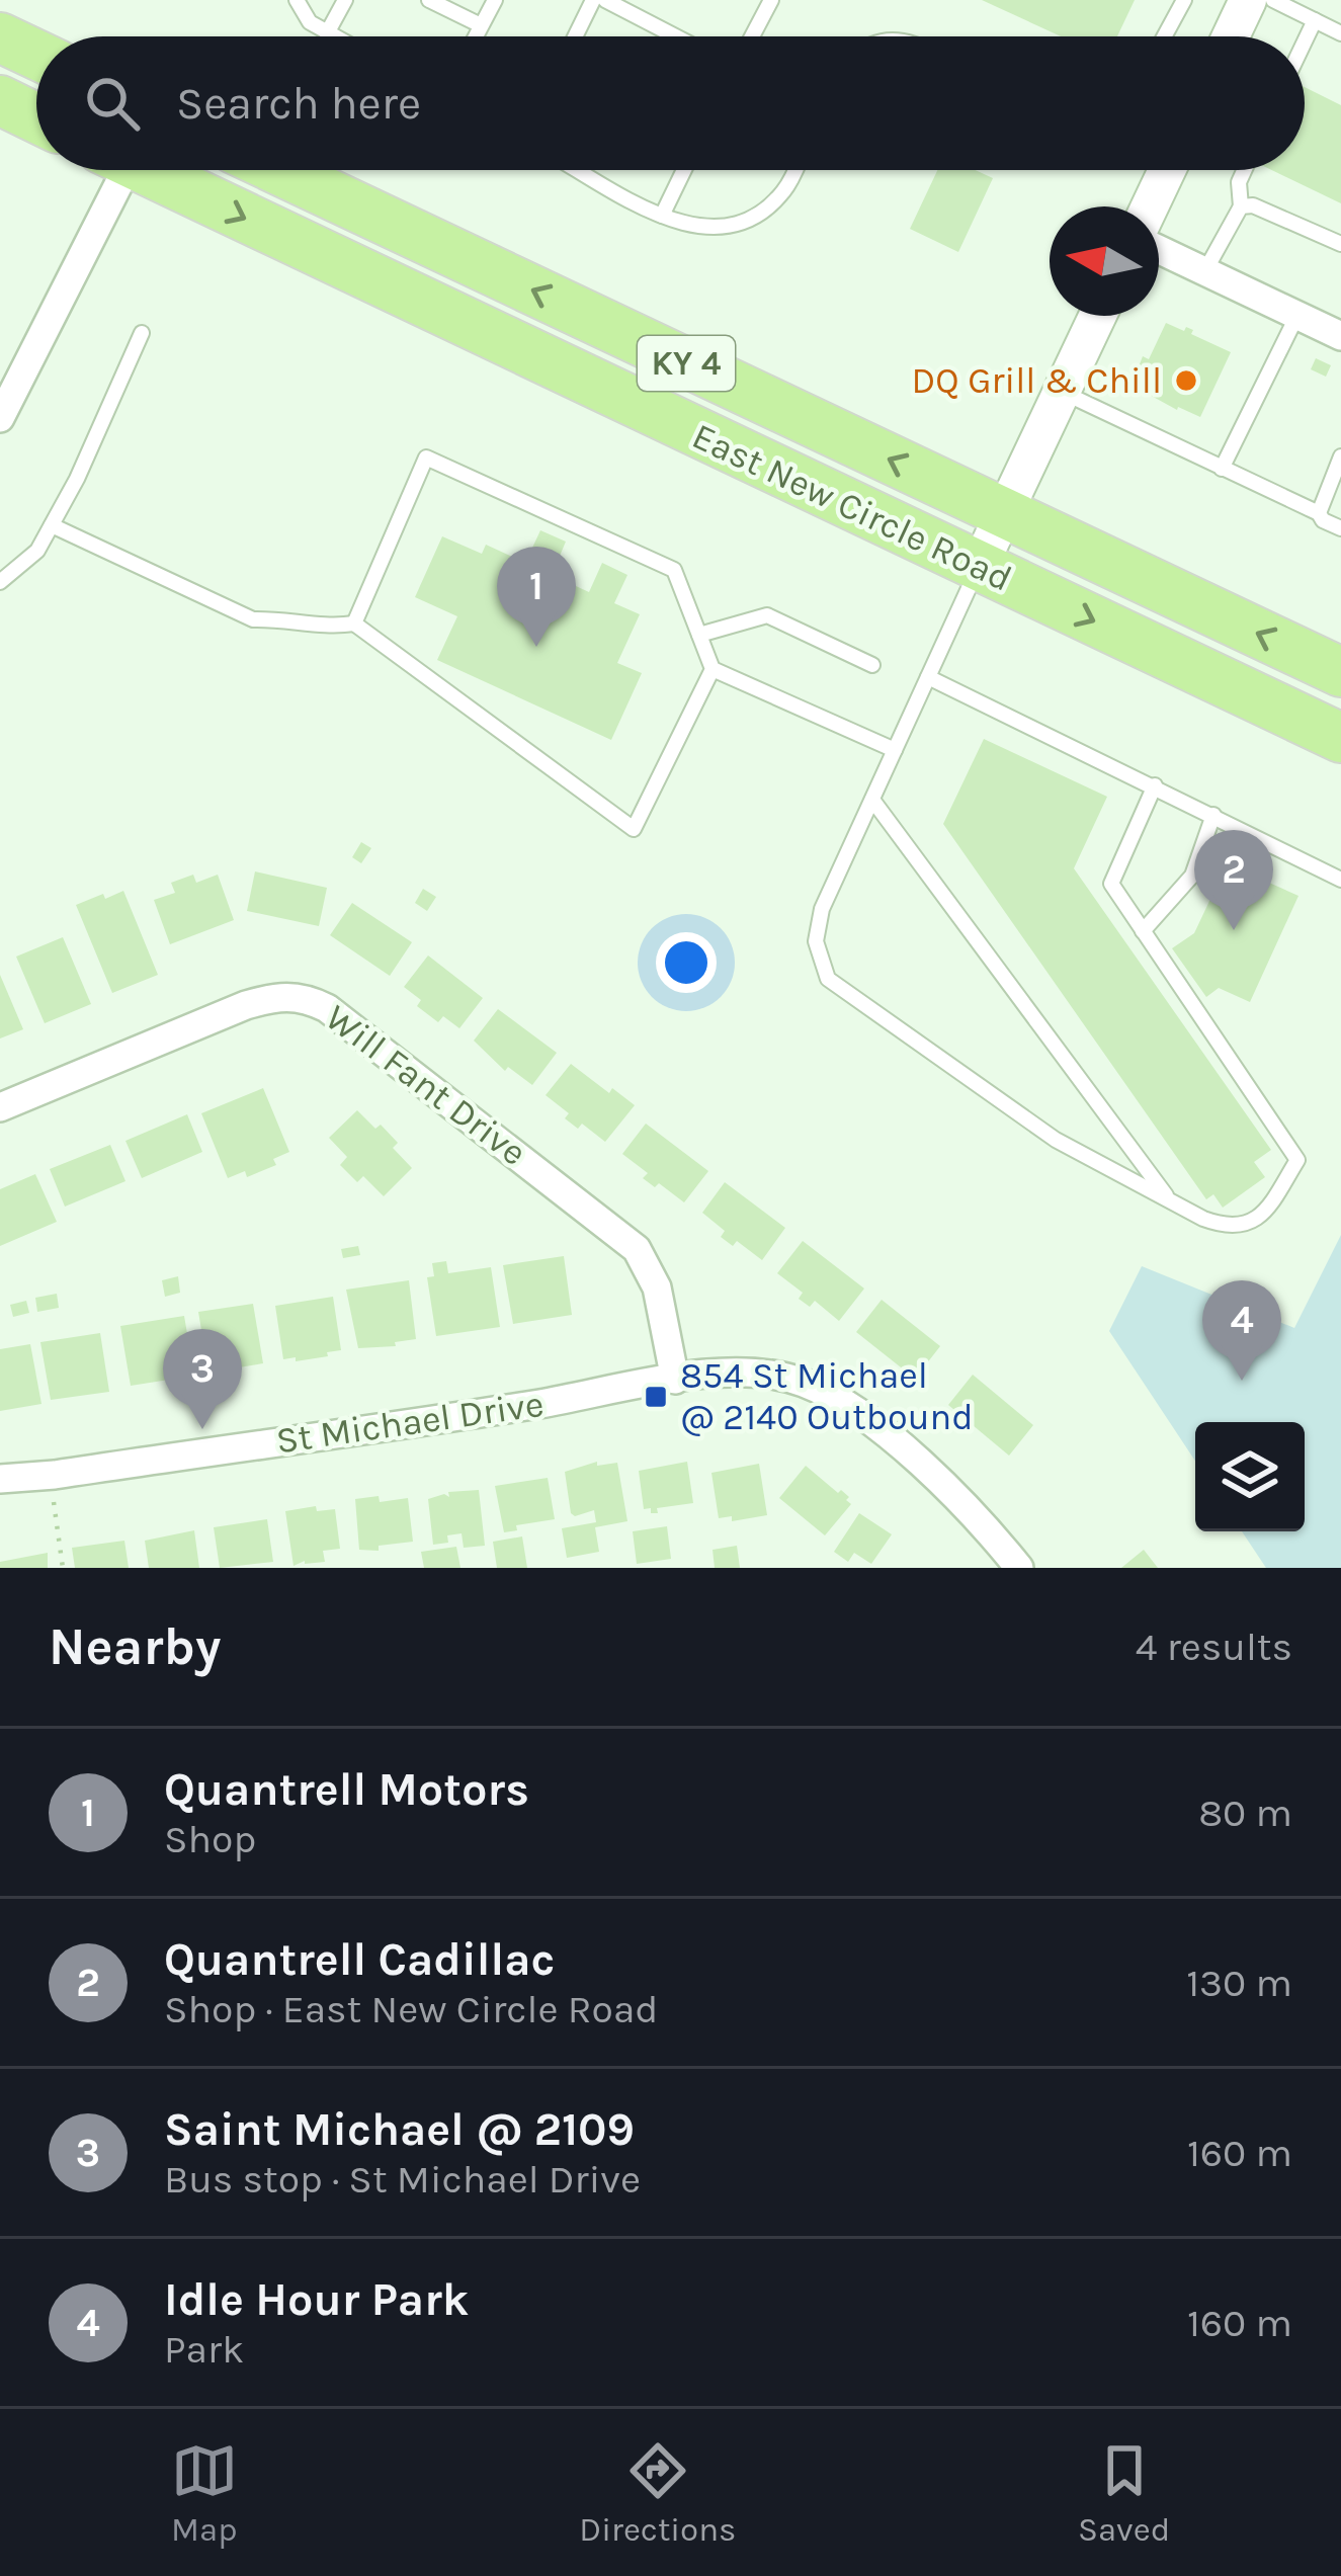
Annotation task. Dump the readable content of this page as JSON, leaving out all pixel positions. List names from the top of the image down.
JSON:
{
  "streets": {
    "highway": ["KY 4", "East New Circle Road"],
    "street": ["Will Fant Drive", "St Michael Drive"]
  },
  "crossings": [
    ["Will Fant Drive", "St Michael Drive"]
  ],
  "places": {
    "other": ["DQ Grill & Chill"],
    "transit": ["854 St Michael @ 2140 Outbound"]
  },
  "north": "left",
  "page": {
    "search": "Search here",
    "pins": [
      "1",
      "2",
      "4",
      "3"
    ],
    "heading": ["Nearby", "4 results"],
    "list": [
      {
        "mark": "1",
        "name": "Quantrell Motors",
        "note": "Shop",
        "value": "80 m"
      },
      {
        "mark": "2",
        "name": "Quantrell Cadillac",
        "note": "Shop · East New Circle Road",
        "value": "130 m"
      },
      {
        "mark": "3",
        "name": "Saint Michael @ 2109",
        "note": "Bus stop · St Michael Drive",
        "value": "160 m"
      },
      {
        "mark": "4",
        "name": "Idle Hour Park",
        "note": "Park",
        "value": "160 m"
      }
    ],
    "nav": ["Map", "Directions", "Saved"]
  }
}
